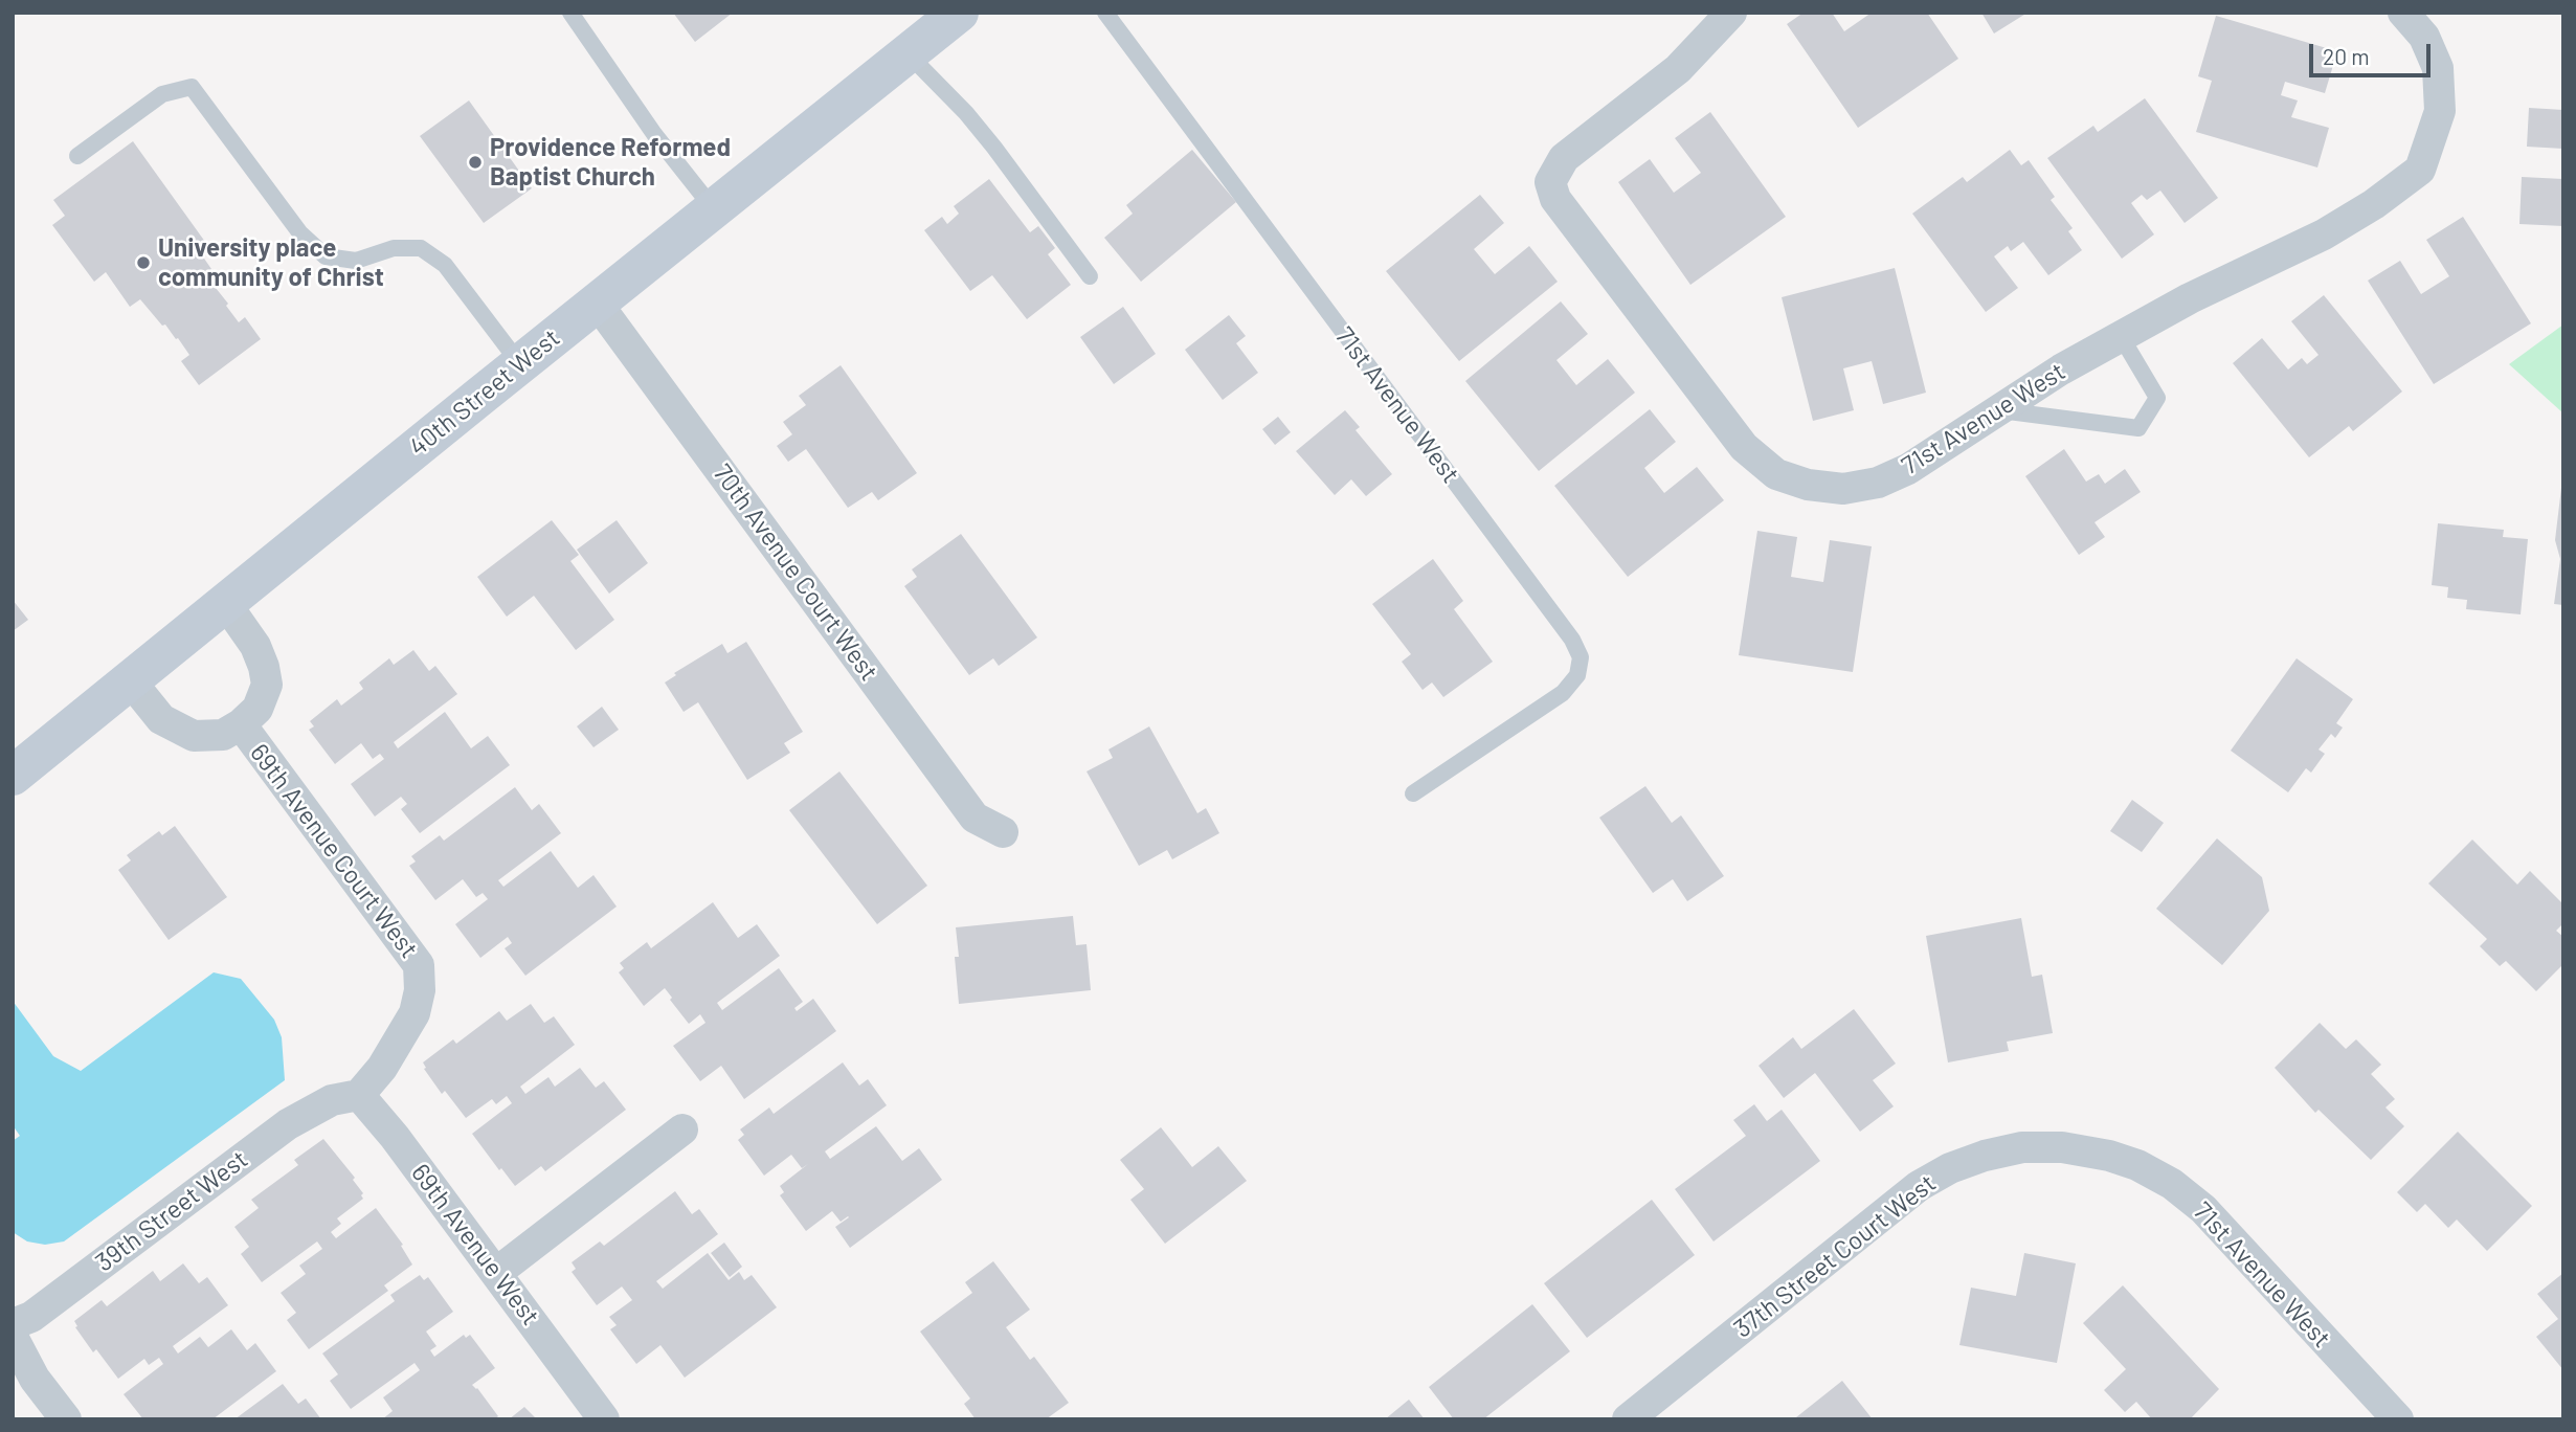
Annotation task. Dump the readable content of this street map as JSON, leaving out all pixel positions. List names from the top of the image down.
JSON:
{
  "streets": {
    "main road": ["40th Street West"],
    "street": [
      "71st Avenue West",
      "70th Avenue Court West",
      "69th Avenue Court West",
      "39th Street West",
      "69th Avenue West",
      "37th Street Court West"
    ]
  },
  "crossings": [
    ["40th Street West", "70th Avenue Court West"],
    ["40th Street West", "69th Avenue Court West"],
    ["71st Avenue West", "37th Street Court West"],
    ["69th Avenue Court West", "39th Street West"],
    ["69th Avenue Court West", "69th Avenue West"],
    ["39th Street West", "69th Avenue West"]
  ],
  "places": ["Providence Reformed Baptist Church", "University place community of Christ"],
  "scale_bar": "20 m"
}
